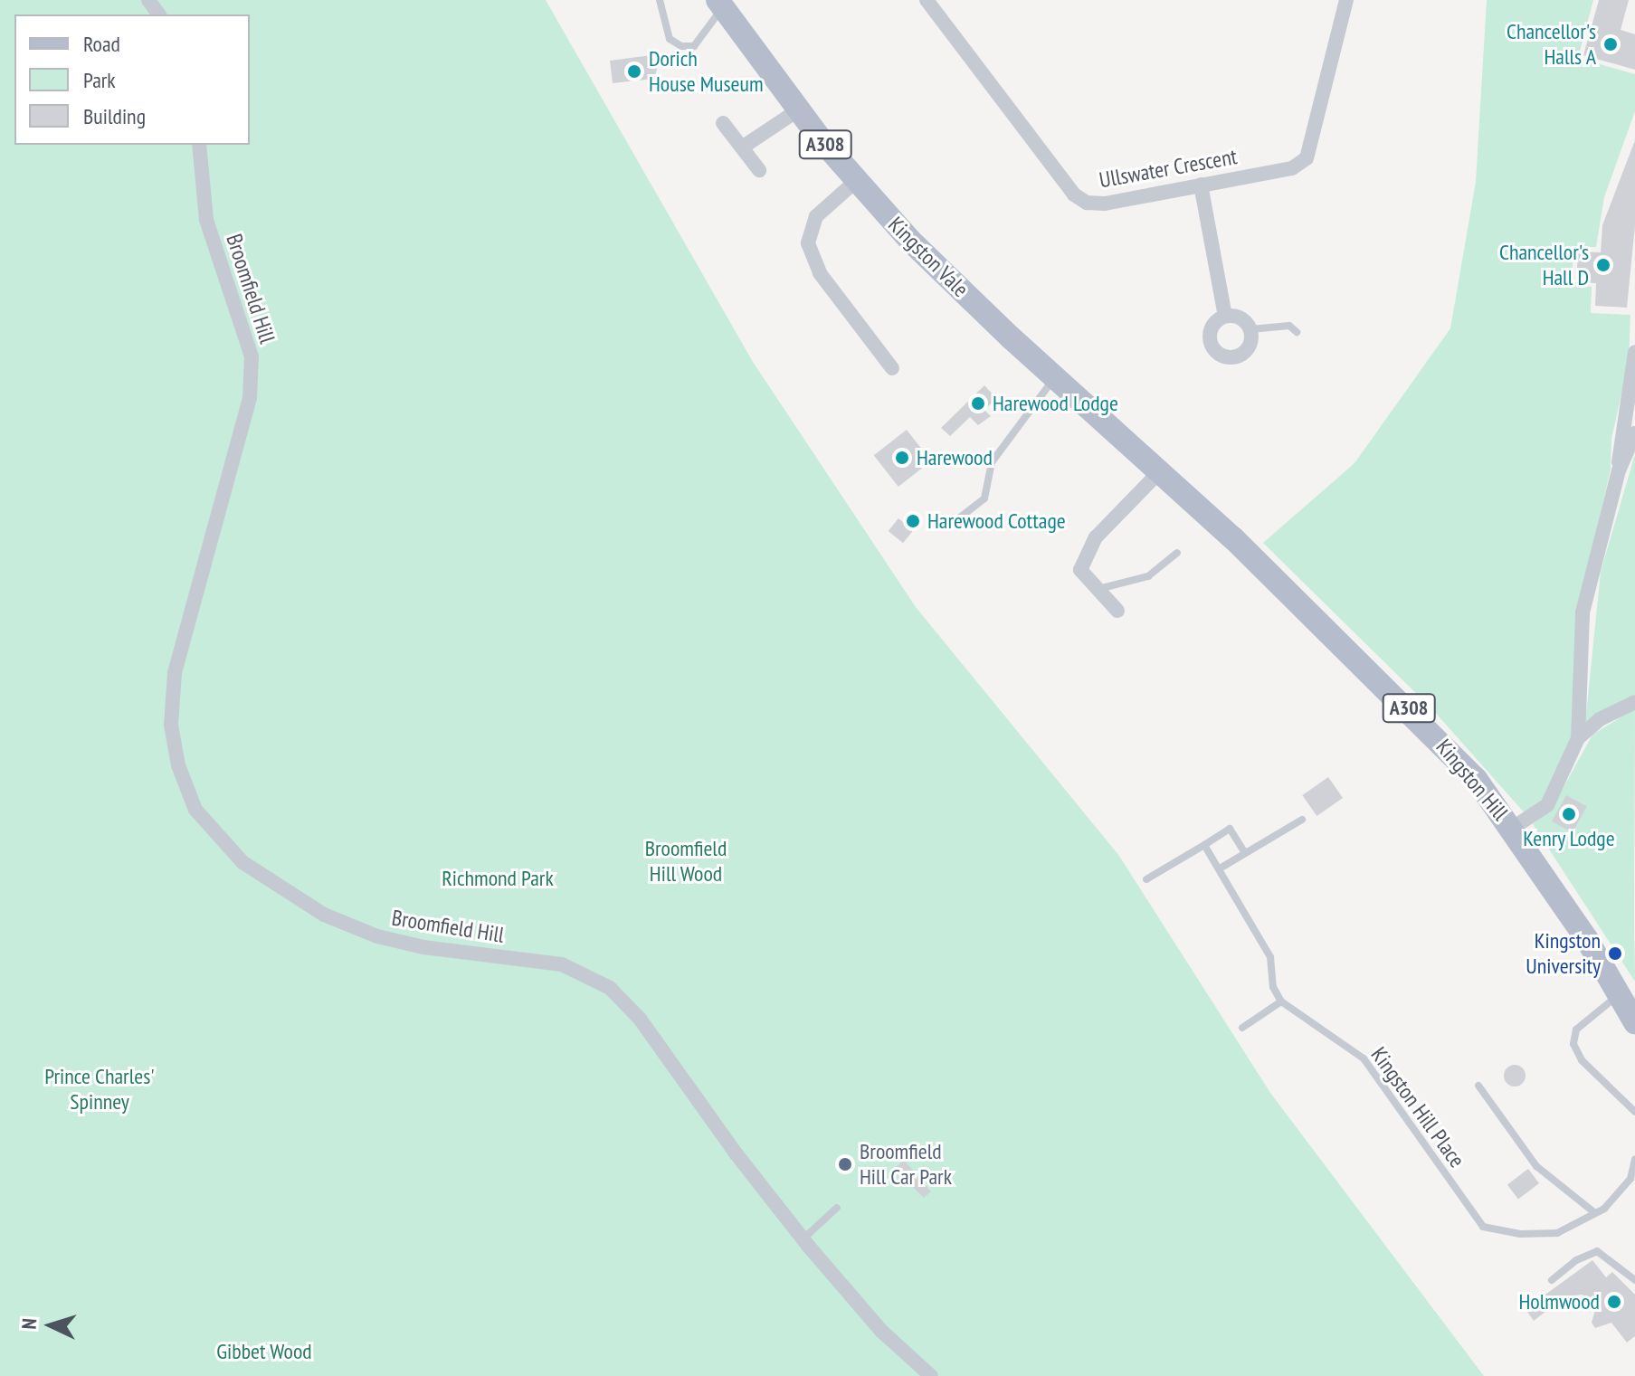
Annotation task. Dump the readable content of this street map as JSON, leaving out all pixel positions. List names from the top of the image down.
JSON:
{
  "streets": {
    "main road": ["A308", "Kingston Vale", "Kingston Hill"],
    "street": ["Ullswater Crescent", "Broomfield Hill"],
    "lane": ["Kingston Hill Place"]
  },
  "crossings": [
    ["Kingston Vale", "Kingston Hill"]
  ],
  "parks": [
    "Broomfield Hill Wood",
    "Richmond Park",
    "Prince Charles' Spinney",
    "Gibbet Wood"
  ],
  "places": [
    "Chancellor's Halls A",
    "Dorich House Museum",
    "Chancellor's Hall D",
    "Harewood Lodge",
    "Harewood",
    "Harewood Cottage",
    "Kenry Lodge",
    "Kingston University",
    "Broomfield Hill Car Park",
    "Holmwood"
  ],
  "legend": ["Road", "Park", "Building"],
  "north": "left"
}
